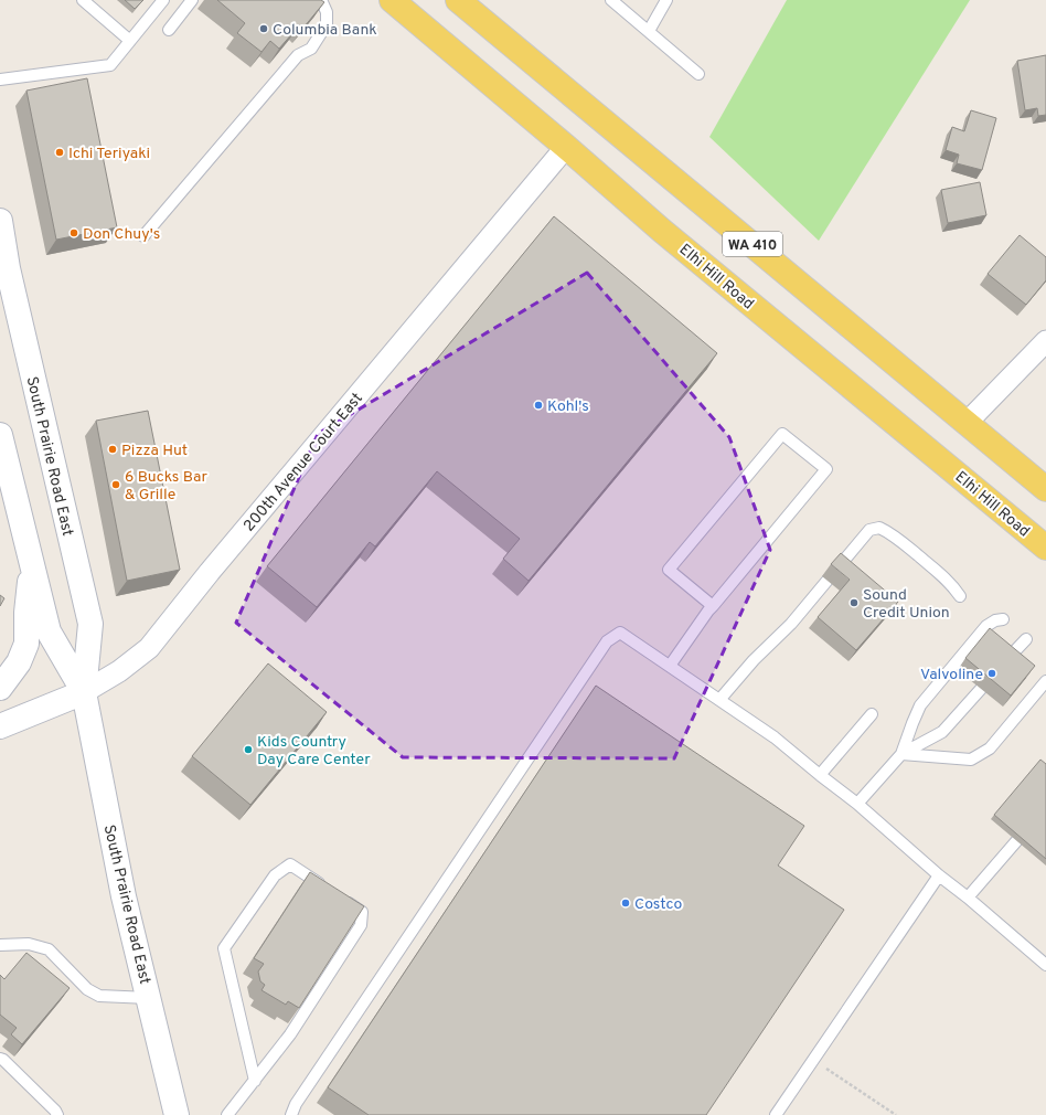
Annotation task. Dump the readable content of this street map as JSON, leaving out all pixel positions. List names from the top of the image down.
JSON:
{
  "streets": {
    "main road": [
      "WA 410",
      "Elhi Hill Road",
      "South Prairie Road East",
      "200th Avenue Court East"
    ]
  },
  "crossings": [
    ["Elhi Hill Road", "200th Avenue Court East"],
    ["South Prairie Road East", "200th Avenue Court East"]
  ],
  "places": [
    "Columbia Bank",
    "Ichi Teriyaki",
    "Don Chuy's",
    "Kohl's",
    "Pizza Hut",
    "6 Bucks Bar & Grille",
    "Sound Credit Union",
    "Valvoline",
    "Kids Country Day Care Center",
    "Costco"
  ]
}
